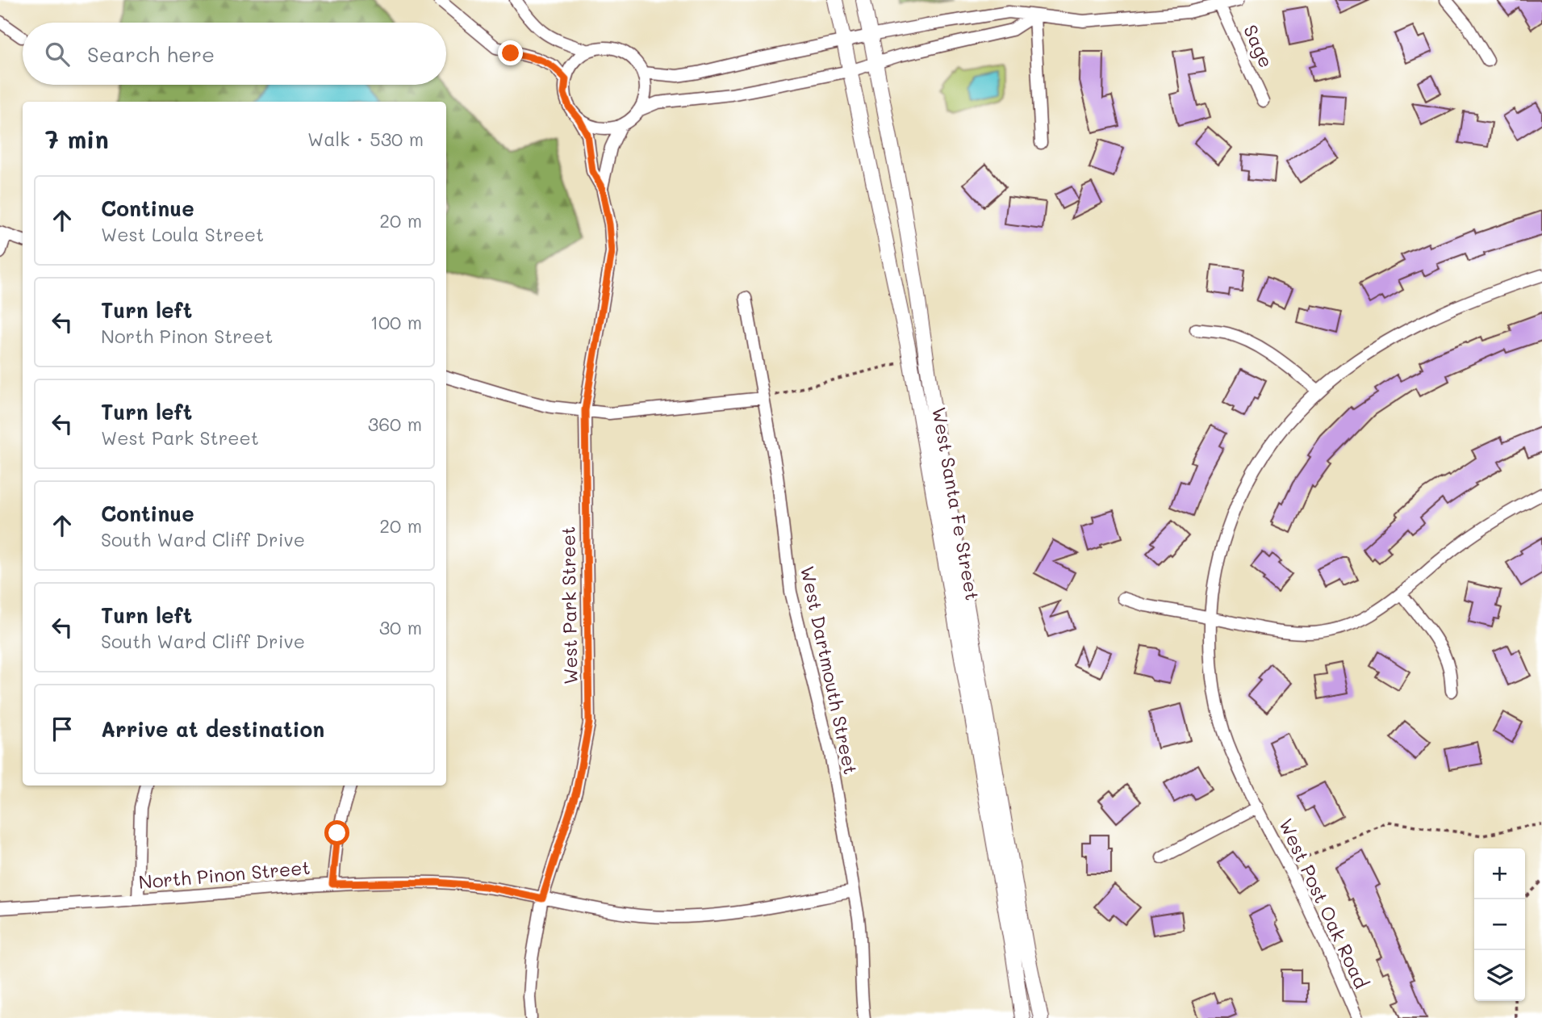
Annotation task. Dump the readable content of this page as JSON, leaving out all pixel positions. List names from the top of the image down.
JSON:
{
  "streets": {
    "street": [
      "Sage",
      "West Santa Fe Street",
      "West Park Street",
      "West Dartmouth Street",
      "North Pinon Street",
      "West Post Oak Road"
    ]
  },
  "crossings": [
    ["West Park Street", "North Pinon Street"],
    ["West Dartmouth Street", "North Pinon Street"]
  ],
  "page": {
    "search": "Search here",
    "heading": ["7 min", "Walk · 530 m"],
    "list": [
      ["Continue", "West Loula Street", "20 m"],
      ["Turn left", "North Pinon Street", "100 m"],
      ["Turn left", "West Park Street", "360 m"],
      ["Continue", "South Ward Cliff Drive", "20 m"],
      ["Turn left", "South Ward Cliff Drive", "30 m"],
      "Arrive at destination"
    ],
    "map_buttons": ["+", "−"]
  }
}
